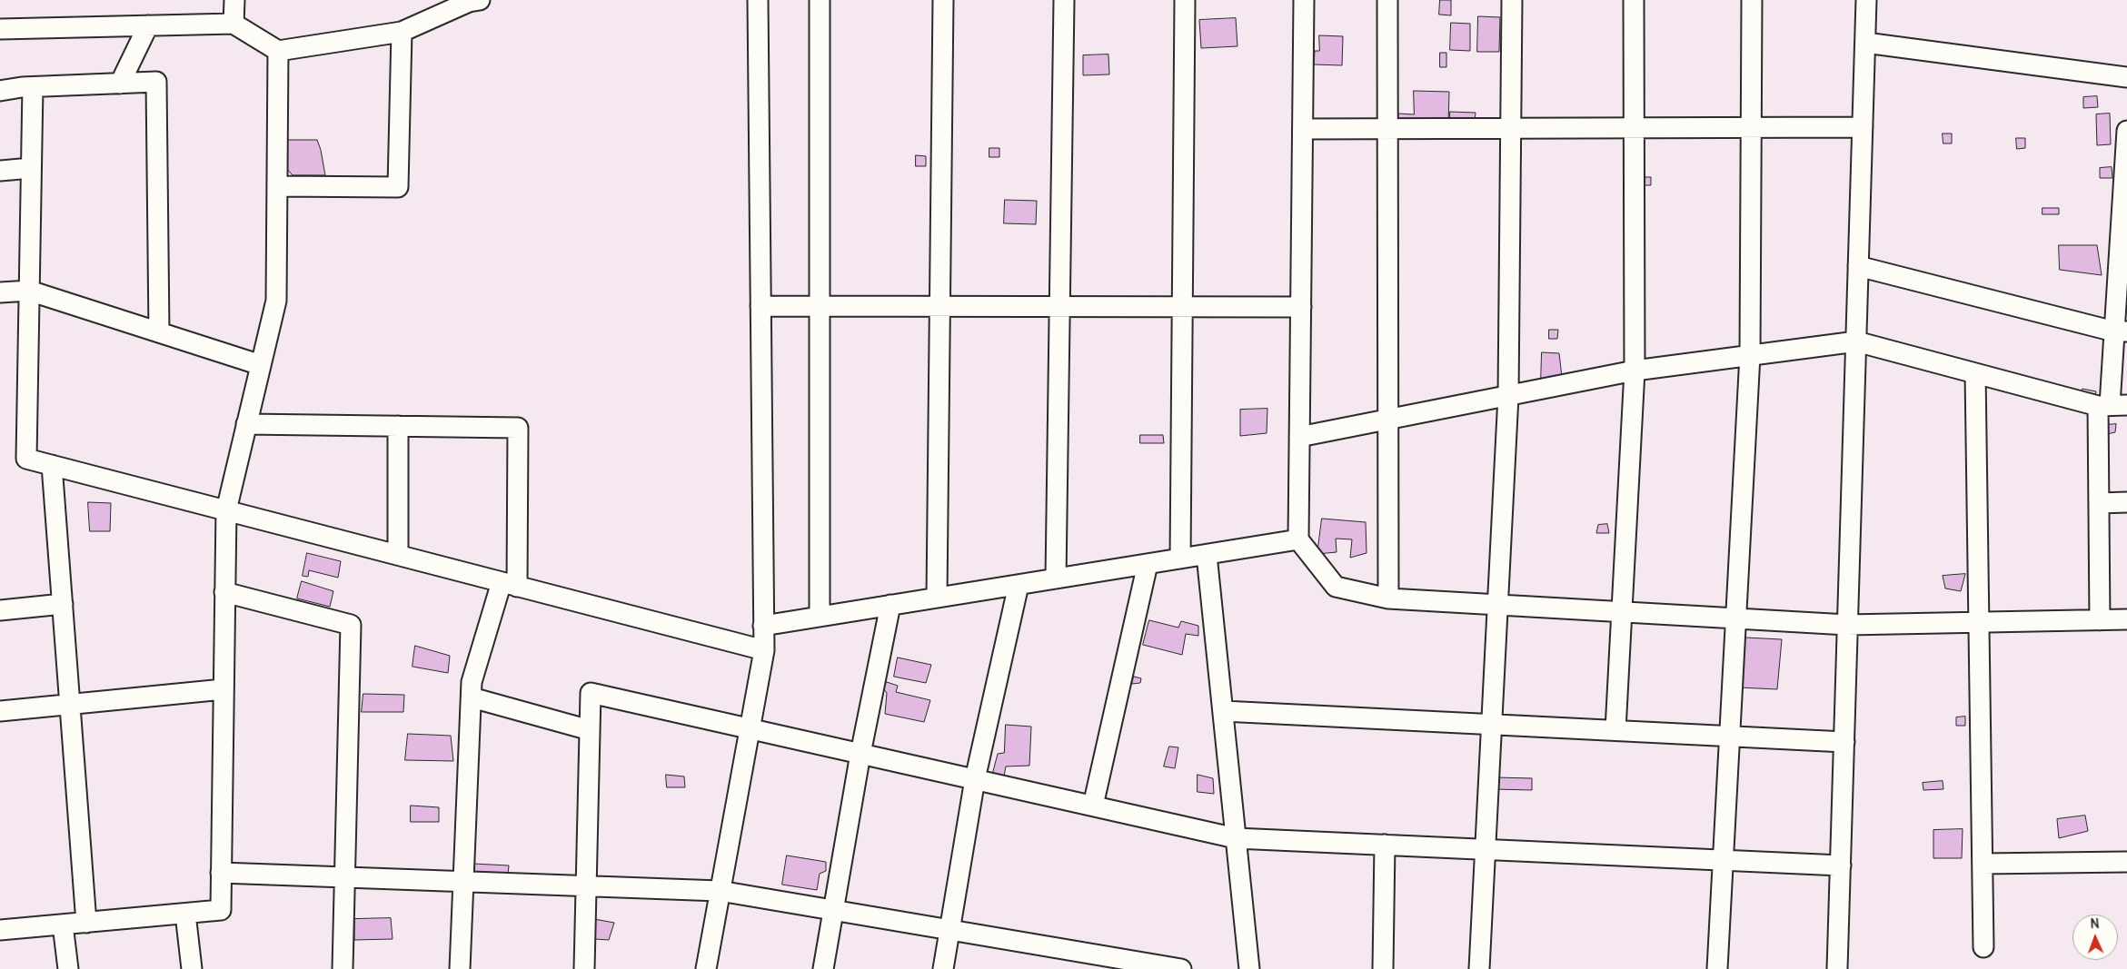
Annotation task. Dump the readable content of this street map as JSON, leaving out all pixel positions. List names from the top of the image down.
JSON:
{
  "north": "top"
}
